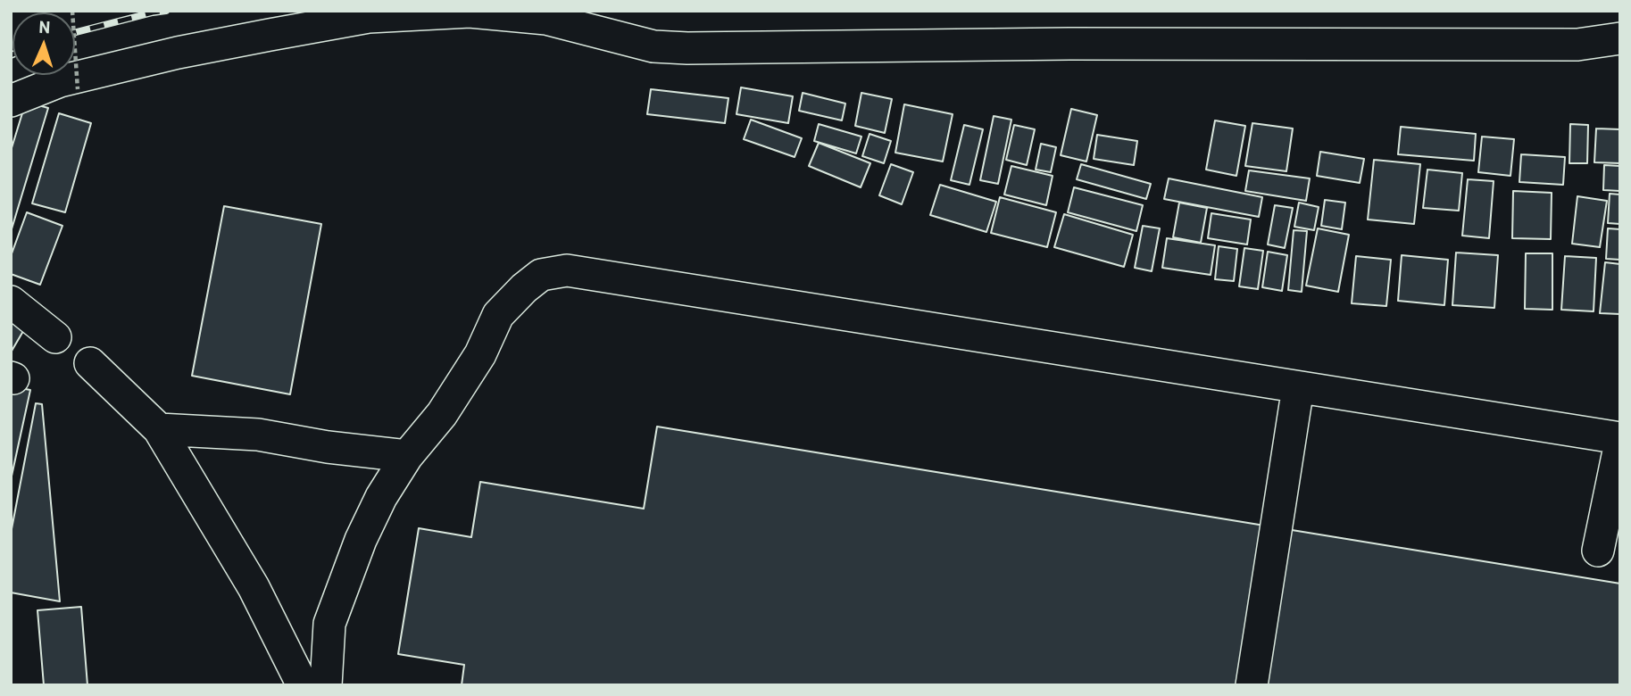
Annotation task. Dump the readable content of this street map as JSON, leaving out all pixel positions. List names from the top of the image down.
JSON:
{
  "north": "top"
}
